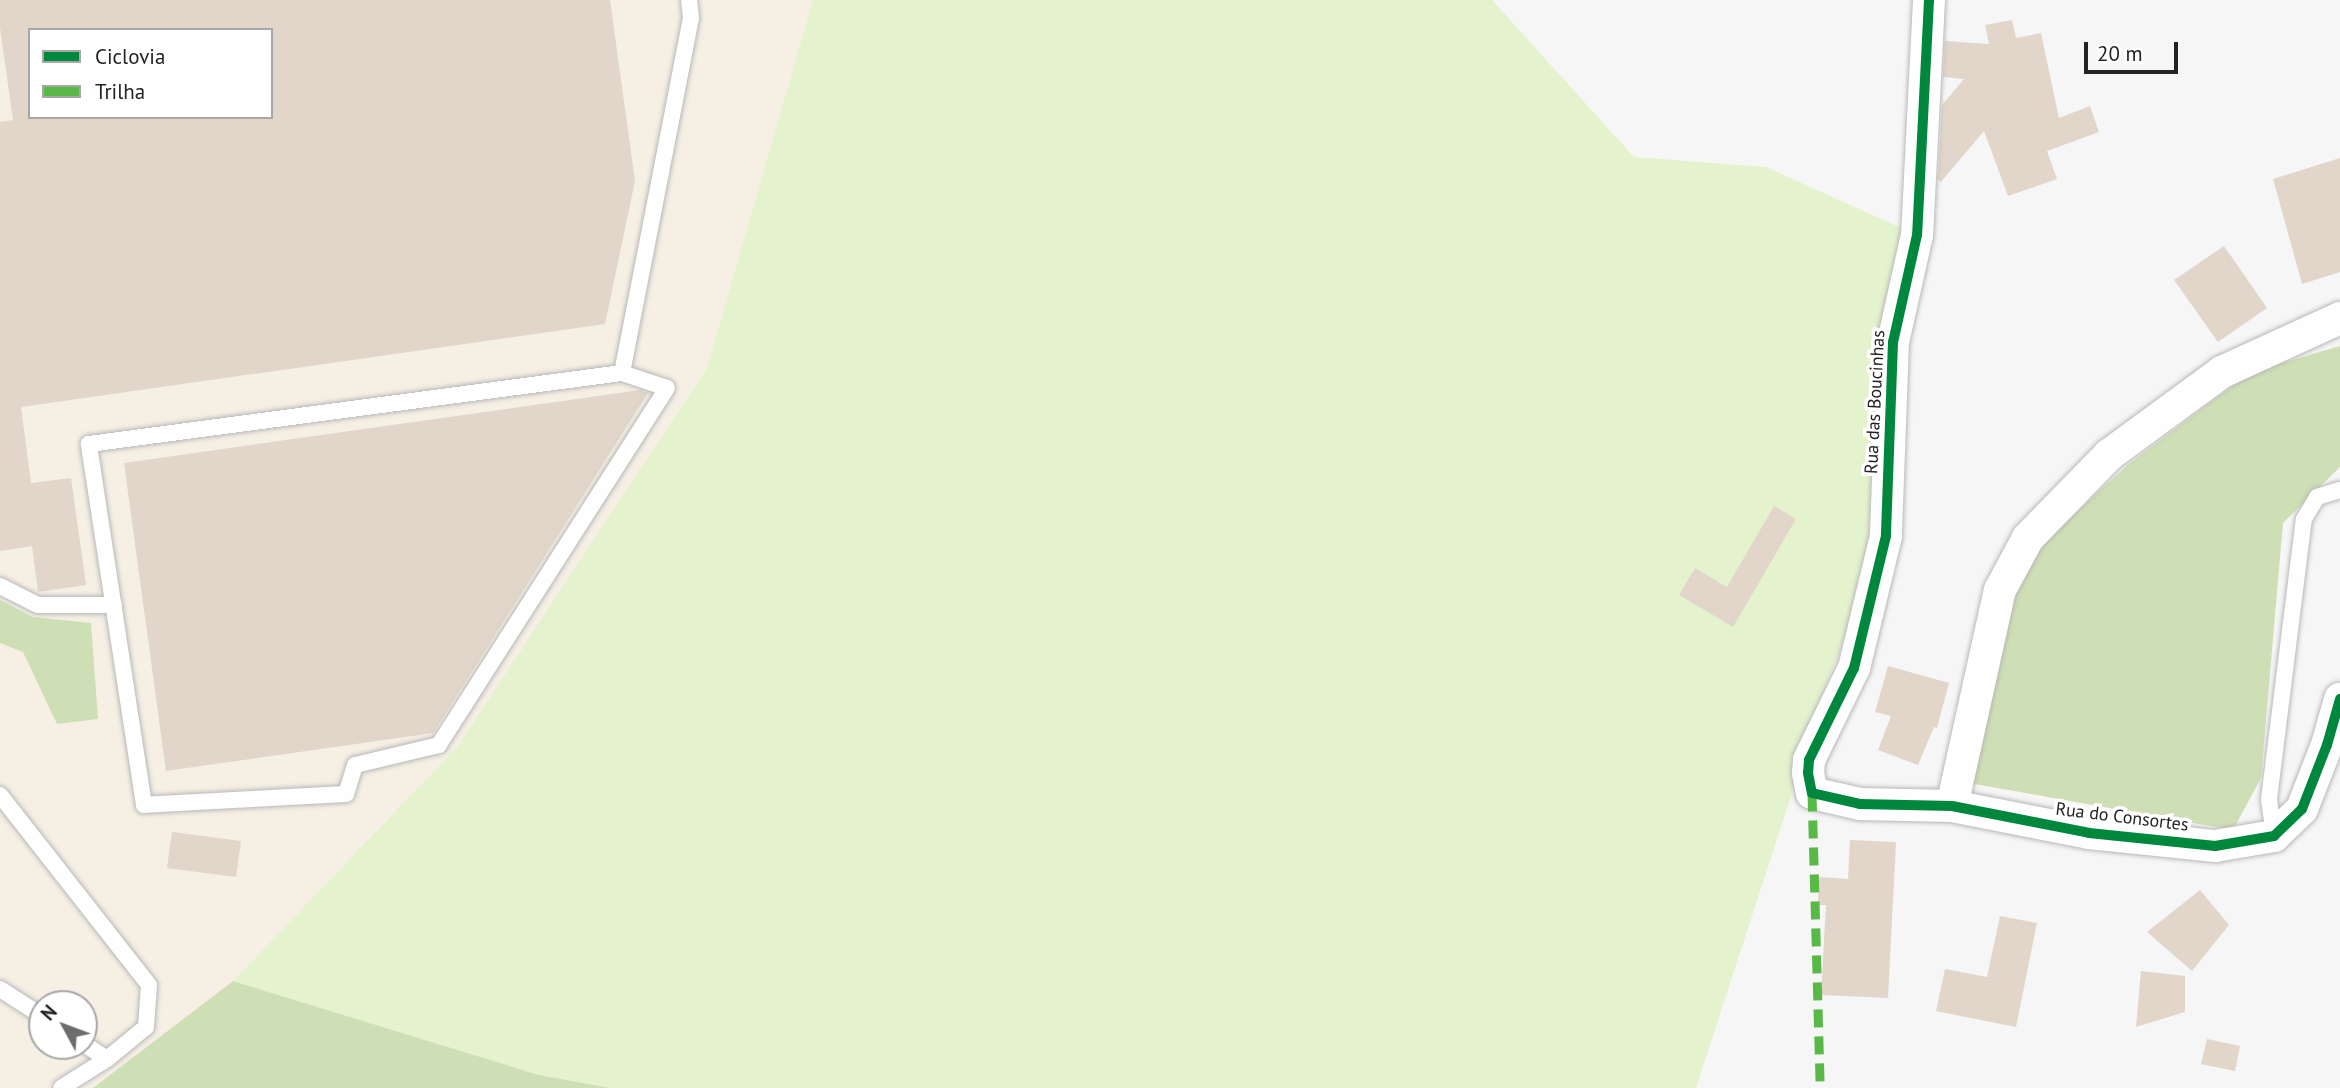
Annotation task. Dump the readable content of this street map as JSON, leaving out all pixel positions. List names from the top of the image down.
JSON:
{
  "streets": {
    "street": ["Rua das Boucinhas", "Rua do Consortes"]
  },
  "crossings": [
    ["Rua das Boucinhas", "Rua do Consortes"]
  ],
  "legend": ["Ciclovia", "Trilha"],
  "scale_bar": "20 m",
  "north": "top left"
}
